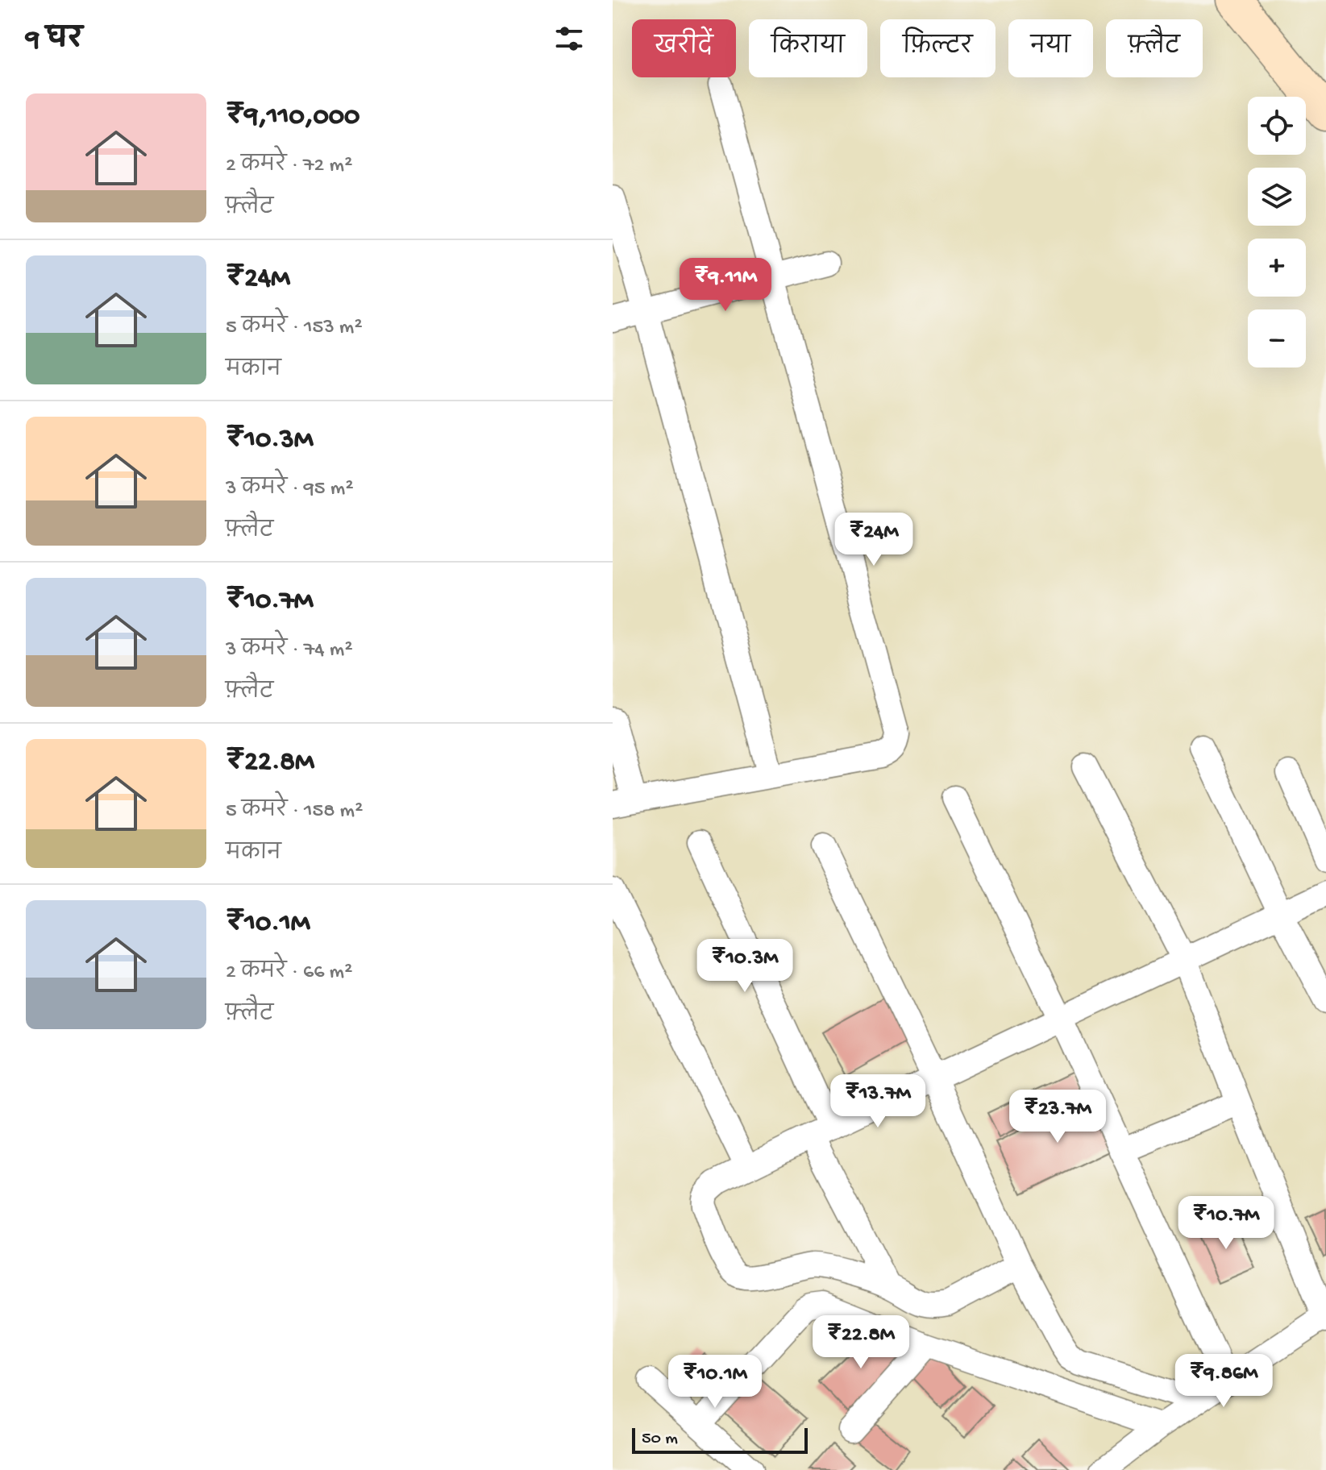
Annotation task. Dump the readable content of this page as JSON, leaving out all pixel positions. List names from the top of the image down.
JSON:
{
  "scale_bar": "50 m",
  "page": {
    "heading": "9 घर",
    "chip": [
      "खरीदें",
      "किराया",
      "फ़िल्टर",
      "नया",
      "फ़्लैट"
    ],
    "list": [
      {
        "name": "₹9,110,000",
        "note": "2 कमरे · 72 m² · फ़्लैट"
      },
      {
        "name": "₹24M",
        "note": "5 कमरे · 153 m² · मकान"
      },
      {
        "name": "₹10.3M",
        "note": "3 कमरे · 95 m² · फ़्लैट"
      },
      {
        "name": "₹10.7M",
        "note": "3 कमरे · 74 m² · फ़्लैट"
      },
      {
        "name": "₹22.8M",
        "note": "5 कमरे · 158 m² · मकान"
      },
      {
        "name": "₹10.1M",
        "note": "2 कमरे · 66 m² · फ़्लैट"
      }
    ],
    "map_buttons": ["+", "−"],
    "price": [
      "₹9.11M",
      "₹24M",
      "₹10.3M",
      "₹13.7M",
      "₹23.7M",
      "₹10.7M",
      "₹22.8M",
      "₹9.86M",
      "₹10.1M"
    ],
    "scale": "50 m"
  }
}
